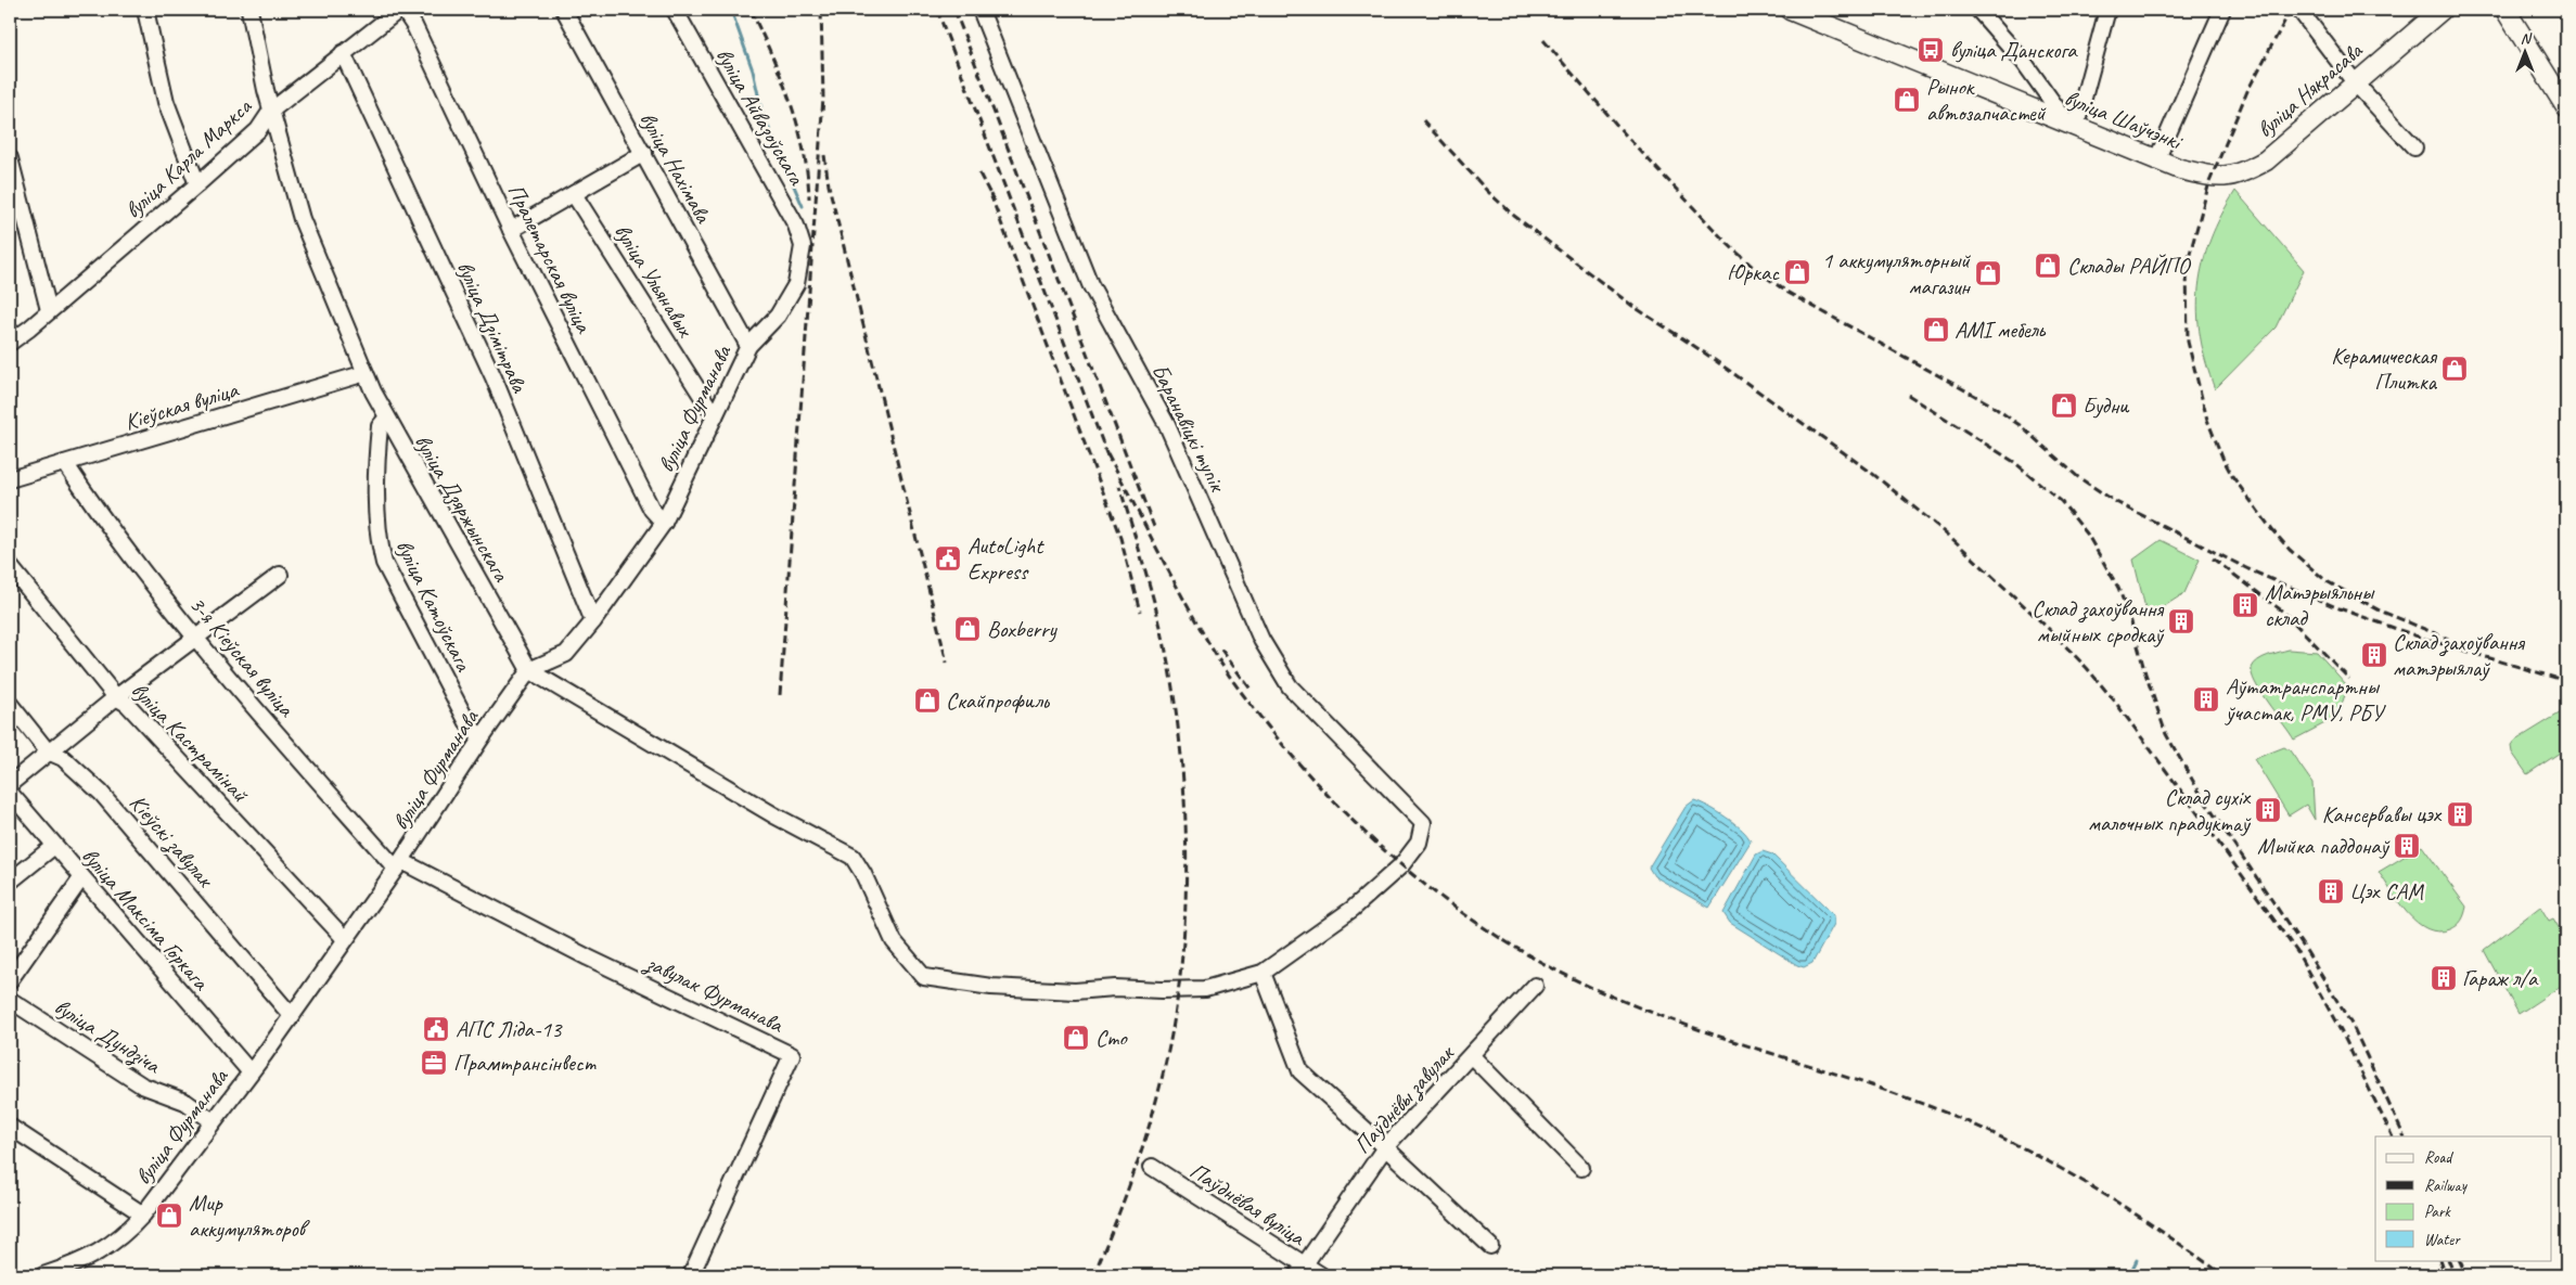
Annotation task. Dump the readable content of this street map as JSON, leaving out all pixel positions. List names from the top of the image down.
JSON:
{
  "streets": {
    "main road": ["вуліца Някрасава", "вуліца Шаўчэнкі"],
    "street": [
      "вуліца Айвазоўскага",
      "вуліца Карла Маркса",
      "вуліца Нахімава",
      "Пралетарская вуліца",
      "вуліца Ульянавых",
      "вуліца Дзімітрава",
      "Кіеўская вуліца",
      "вуліца Фурманава",
      "Баранавіцкі тупік",
      "вуліца Дзяржынскага",
      "вуліца Катоўскага",
      "3-я Кіеўская вуліца",
      "вуліца Кастрамінай",
      "Кіеўскі завулак",
      "вуліца Максіма Горкага",
      "завулак Фурманава",
      "вуліца Дундзіча",
      "Паўднёвы завулак",
      "Паўднёвая вуліца"
    ]
  },
  "crossings": [
    ["вуліца Някрасава", "вуліца Шаўчэнкі"],
    ["вуліца Айвазоўскага", "вуліца Фурманава"],
    ["вуліца Карла Маркса", "Пралетарская вуліца"],
    ["вуліца Карла Маркса", "вуліца Дзімітрава"],
    ["вуліца Карла Маркса", "вуліца Дзяржынскага"],
    ["вуліца Нахімава", "вуліца Фурманава"],
    ["Пралетарская вуліца", "вуліца Фурманава"],
    ["вуліца Ульянавых", "вуліца Фурманава"],
    ["вуліца Дзімітрава", "вуліца Фурманава"],
    ["Кіеўская вуліца", "вуліца Дзяржынскага"],
    ["Кіеўская вуліца", "3-я Кіеўская вуліца"],
    ["вуліца Фурманава", "вуліца Дзяржынскага"],
    ["вуліца Фурманава", "вуліца Катоўскага"],
    ["вуліца Фурманава", "3-я Кіеўская вуліца"],
    ["вуліца Фурманава", "вуліца Кастрамінай"],
    ["вуліца Фурманава", "Кіеўскі завулак"],
    ["вуліца Фурманава", "вуліца Максіма Горкага"],
    ["вуліца Фурманава", "завулак Фурманава"],
    ["вуліца Фурманава", "вуліца Дундзіча"],
    ["Баранавіцкі тупік", "вуліца Дзяржынскага"],
    ["вуліца Дзяржынскага", "вуліца Катоўскага"],
    ["3-я Кіеўская вуліца", "завулак Фурманава"],
    ["Паўднёвы завулак", "Паўднёвая вуліца"]
  ],
  "places": {
    "bus stop": ["вуліца Данскога"],
    "shop": [
      "Рынок автозапчастей",
      "Склады РАЙПО",
      "Юркас",
      "1 аккумуляторный магазин",
      "AMI мебель",
      "Керамическая Плитка",
      "Будни",
      "Boxberry",
      "Скайпрофиль",
      "Сто",
      "Мир аккумуляторов"
    ],
    "public building": ["AutoLight Express", "АПС Ліда-13"],
    "building": [
      "Матэрыяльны склад",
      "Склад захоўвання мыйных сродкаў",
      "Склад захоўвання матэрыялаў",
      "Аўтатранспартны ўчастак, РМУ, РБУ",
      "Склад сухіх малочных прадуктаў",
      "Кансервавы цэх",
      "Мыйка паддонаў",
      "Цэх САМ",
      "Гараж л/а"
    ],
    "office": ["Прамтрансінвест"]
  },
  "legend": [
    "Road",
    "Railway",
    "Park",
    "Water"
  ],
  "north": "top"
}
